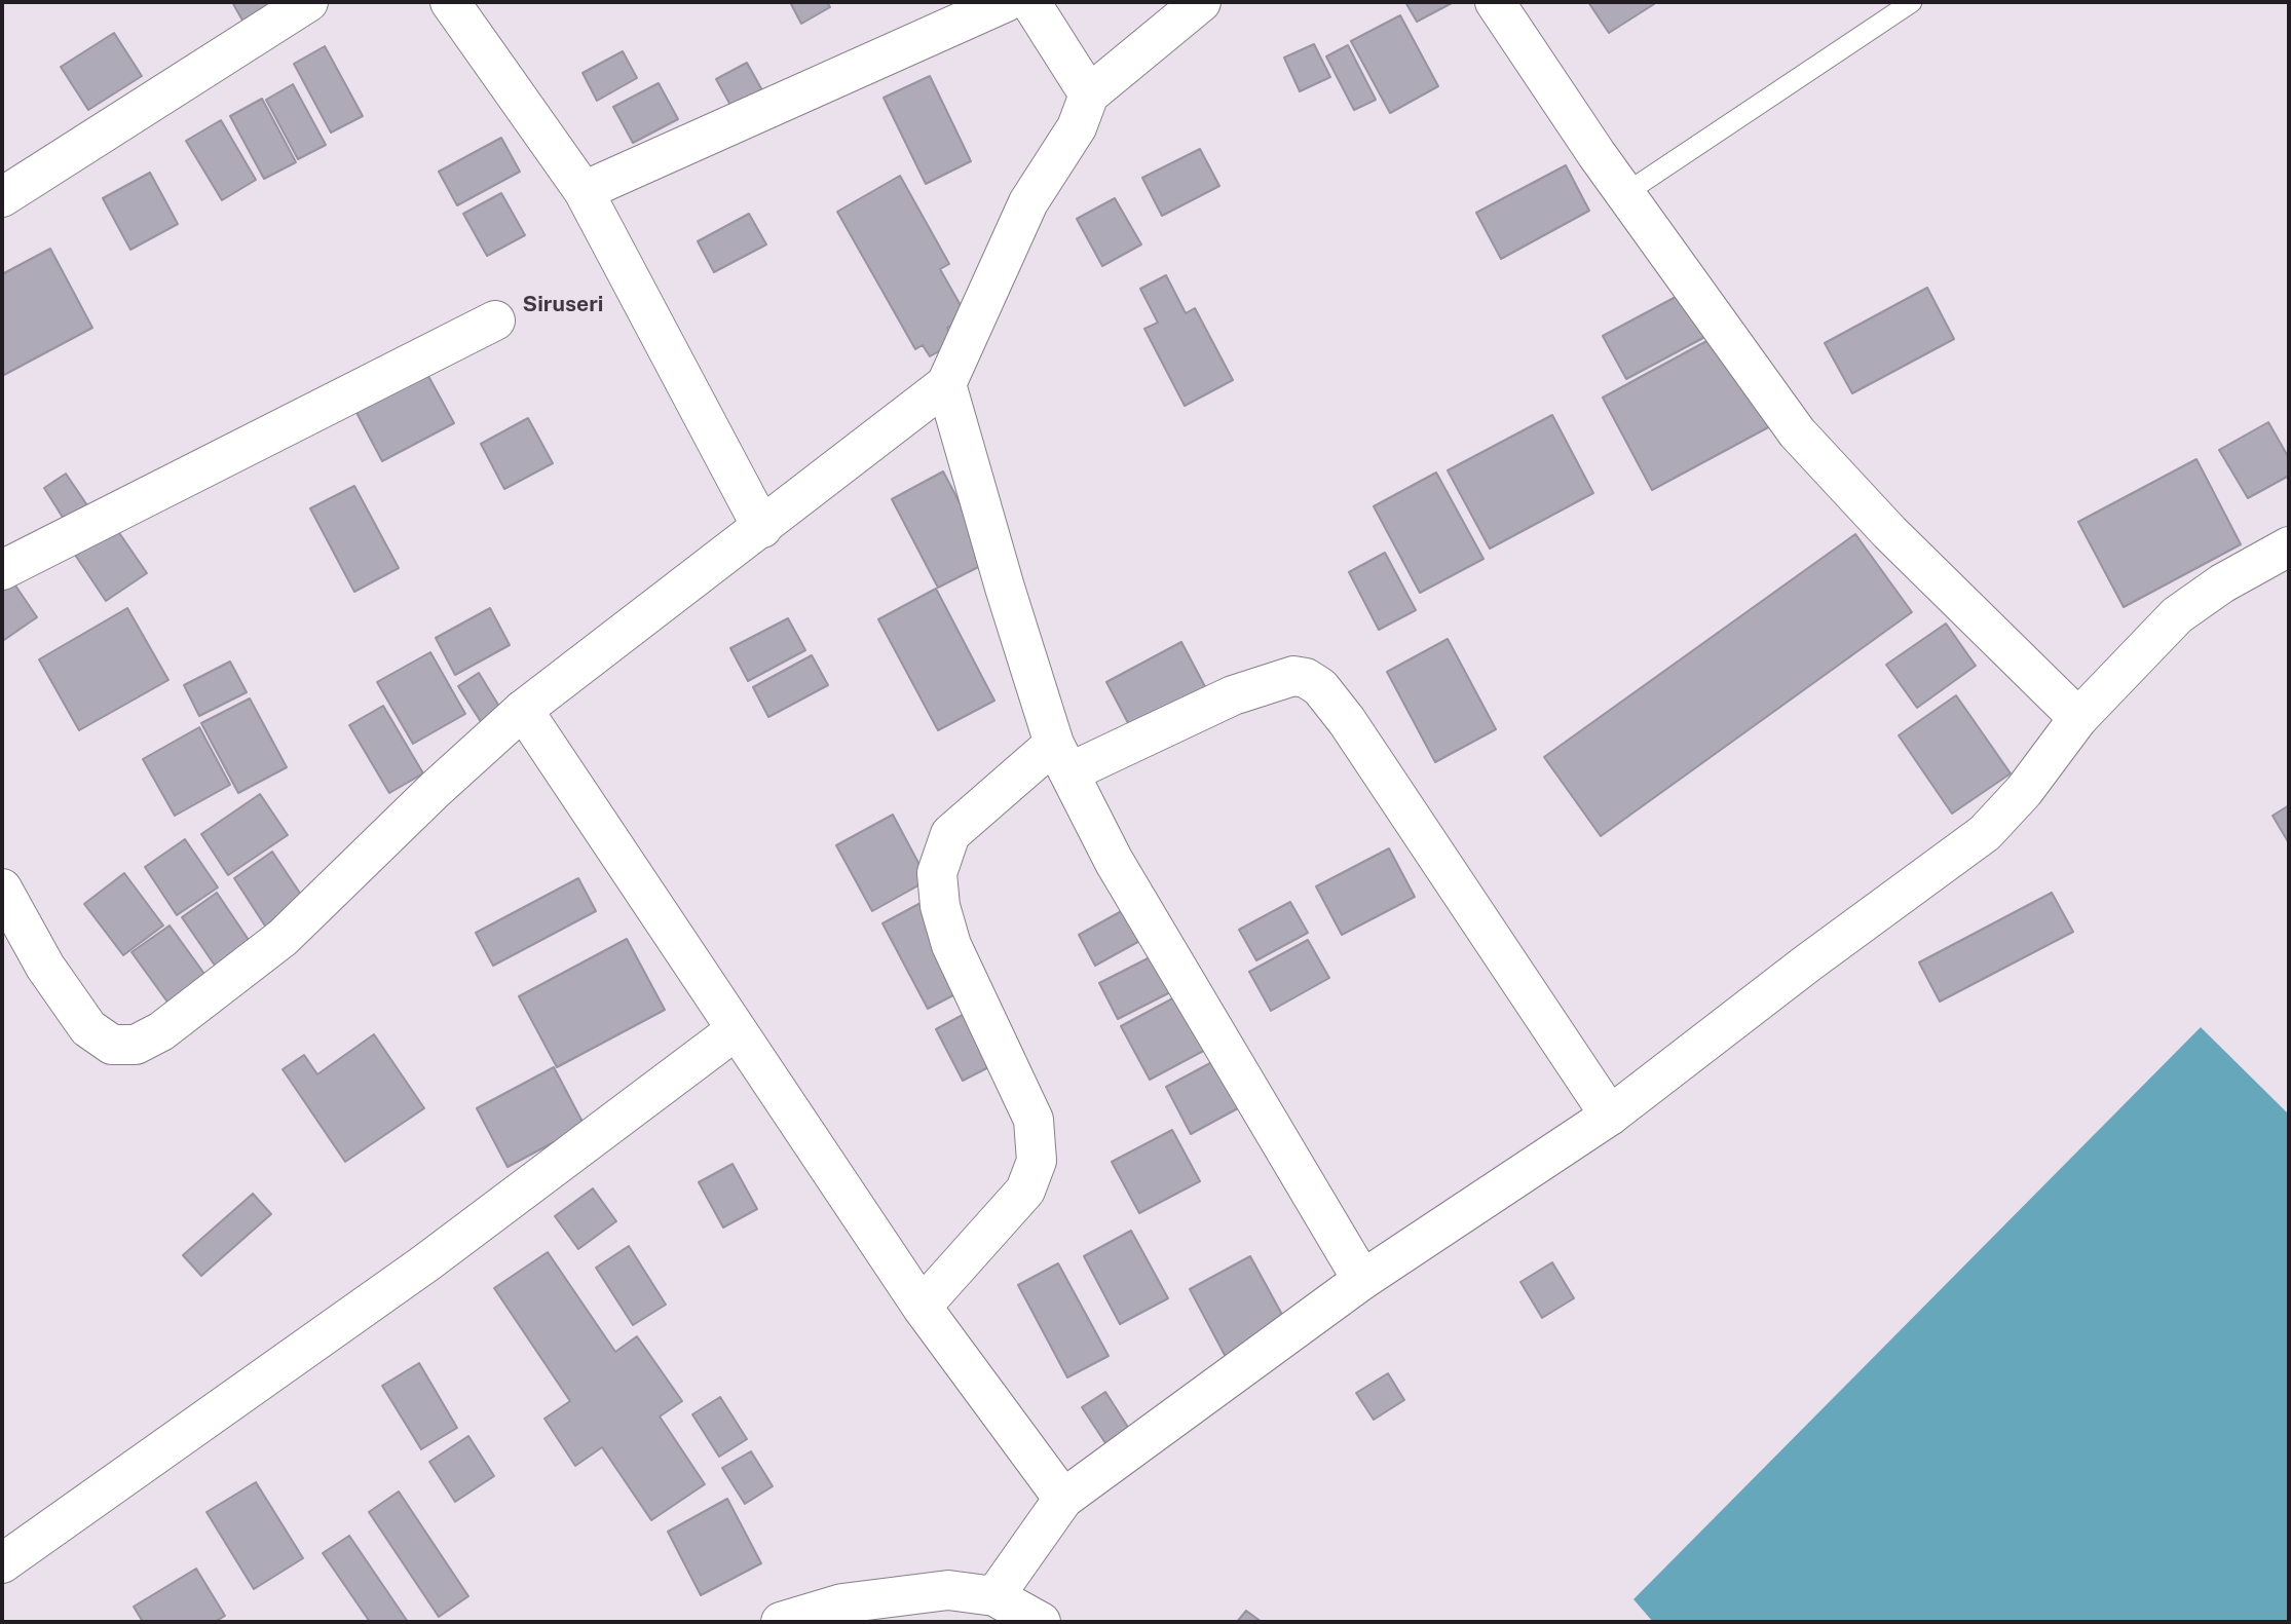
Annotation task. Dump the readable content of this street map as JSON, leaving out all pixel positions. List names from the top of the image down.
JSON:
{
  "districts": ["Siruseri"]
}
